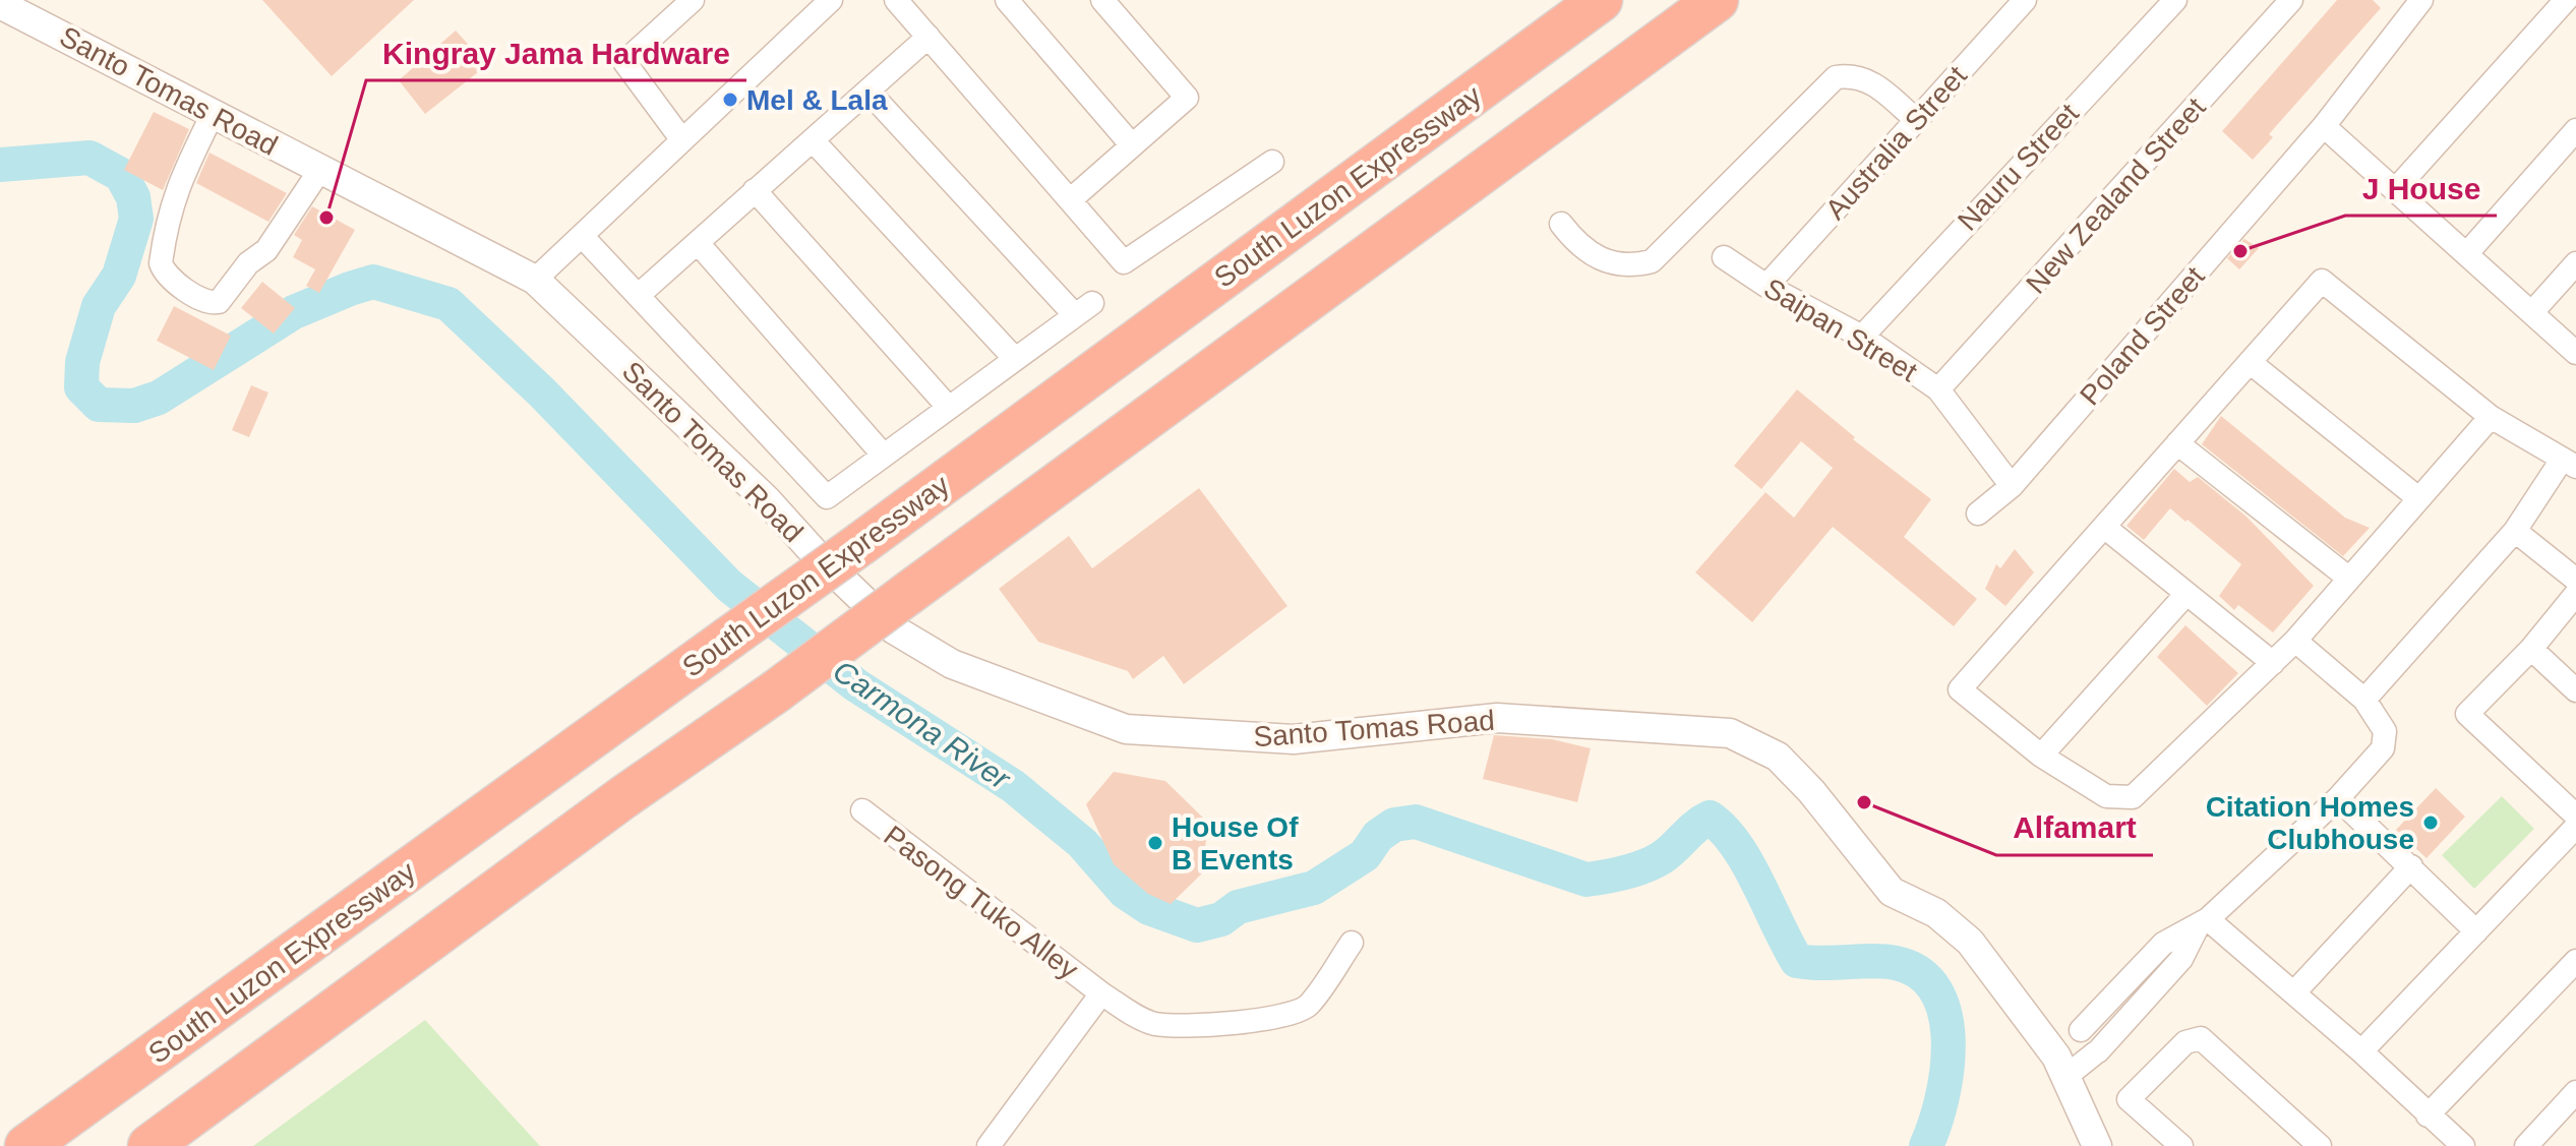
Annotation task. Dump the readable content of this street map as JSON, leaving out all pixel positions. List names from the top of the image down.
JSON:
{
  "streets": {
    "highway": ["South Luzon Expressway"],
    "street": [
      "Santo Tomas Road",
      "Australia Street",
      "Nauru Street",
      "New Zealand Street",
      "Saipan Street",
      "Poland Street",
      "Pasong Tuko Alley"
    ]
  },
  "crossings": [
    ["Australia Street", "Saipan Street"],
    ["Nauru Street", "Saipan Street"],
    ["New Zealand Street", "Saipan Street"],
    ["Saipan Street", "Poland Street"]
  ],
  "water": ["Carmona River"],
  "places": [
    "Mel & Lala",
    "Kingray Jama Hardware",
    "J House",
    "Alfamart",
    "Citation Homes Clubhouse",
    "House Of B Events"
  ]
}
